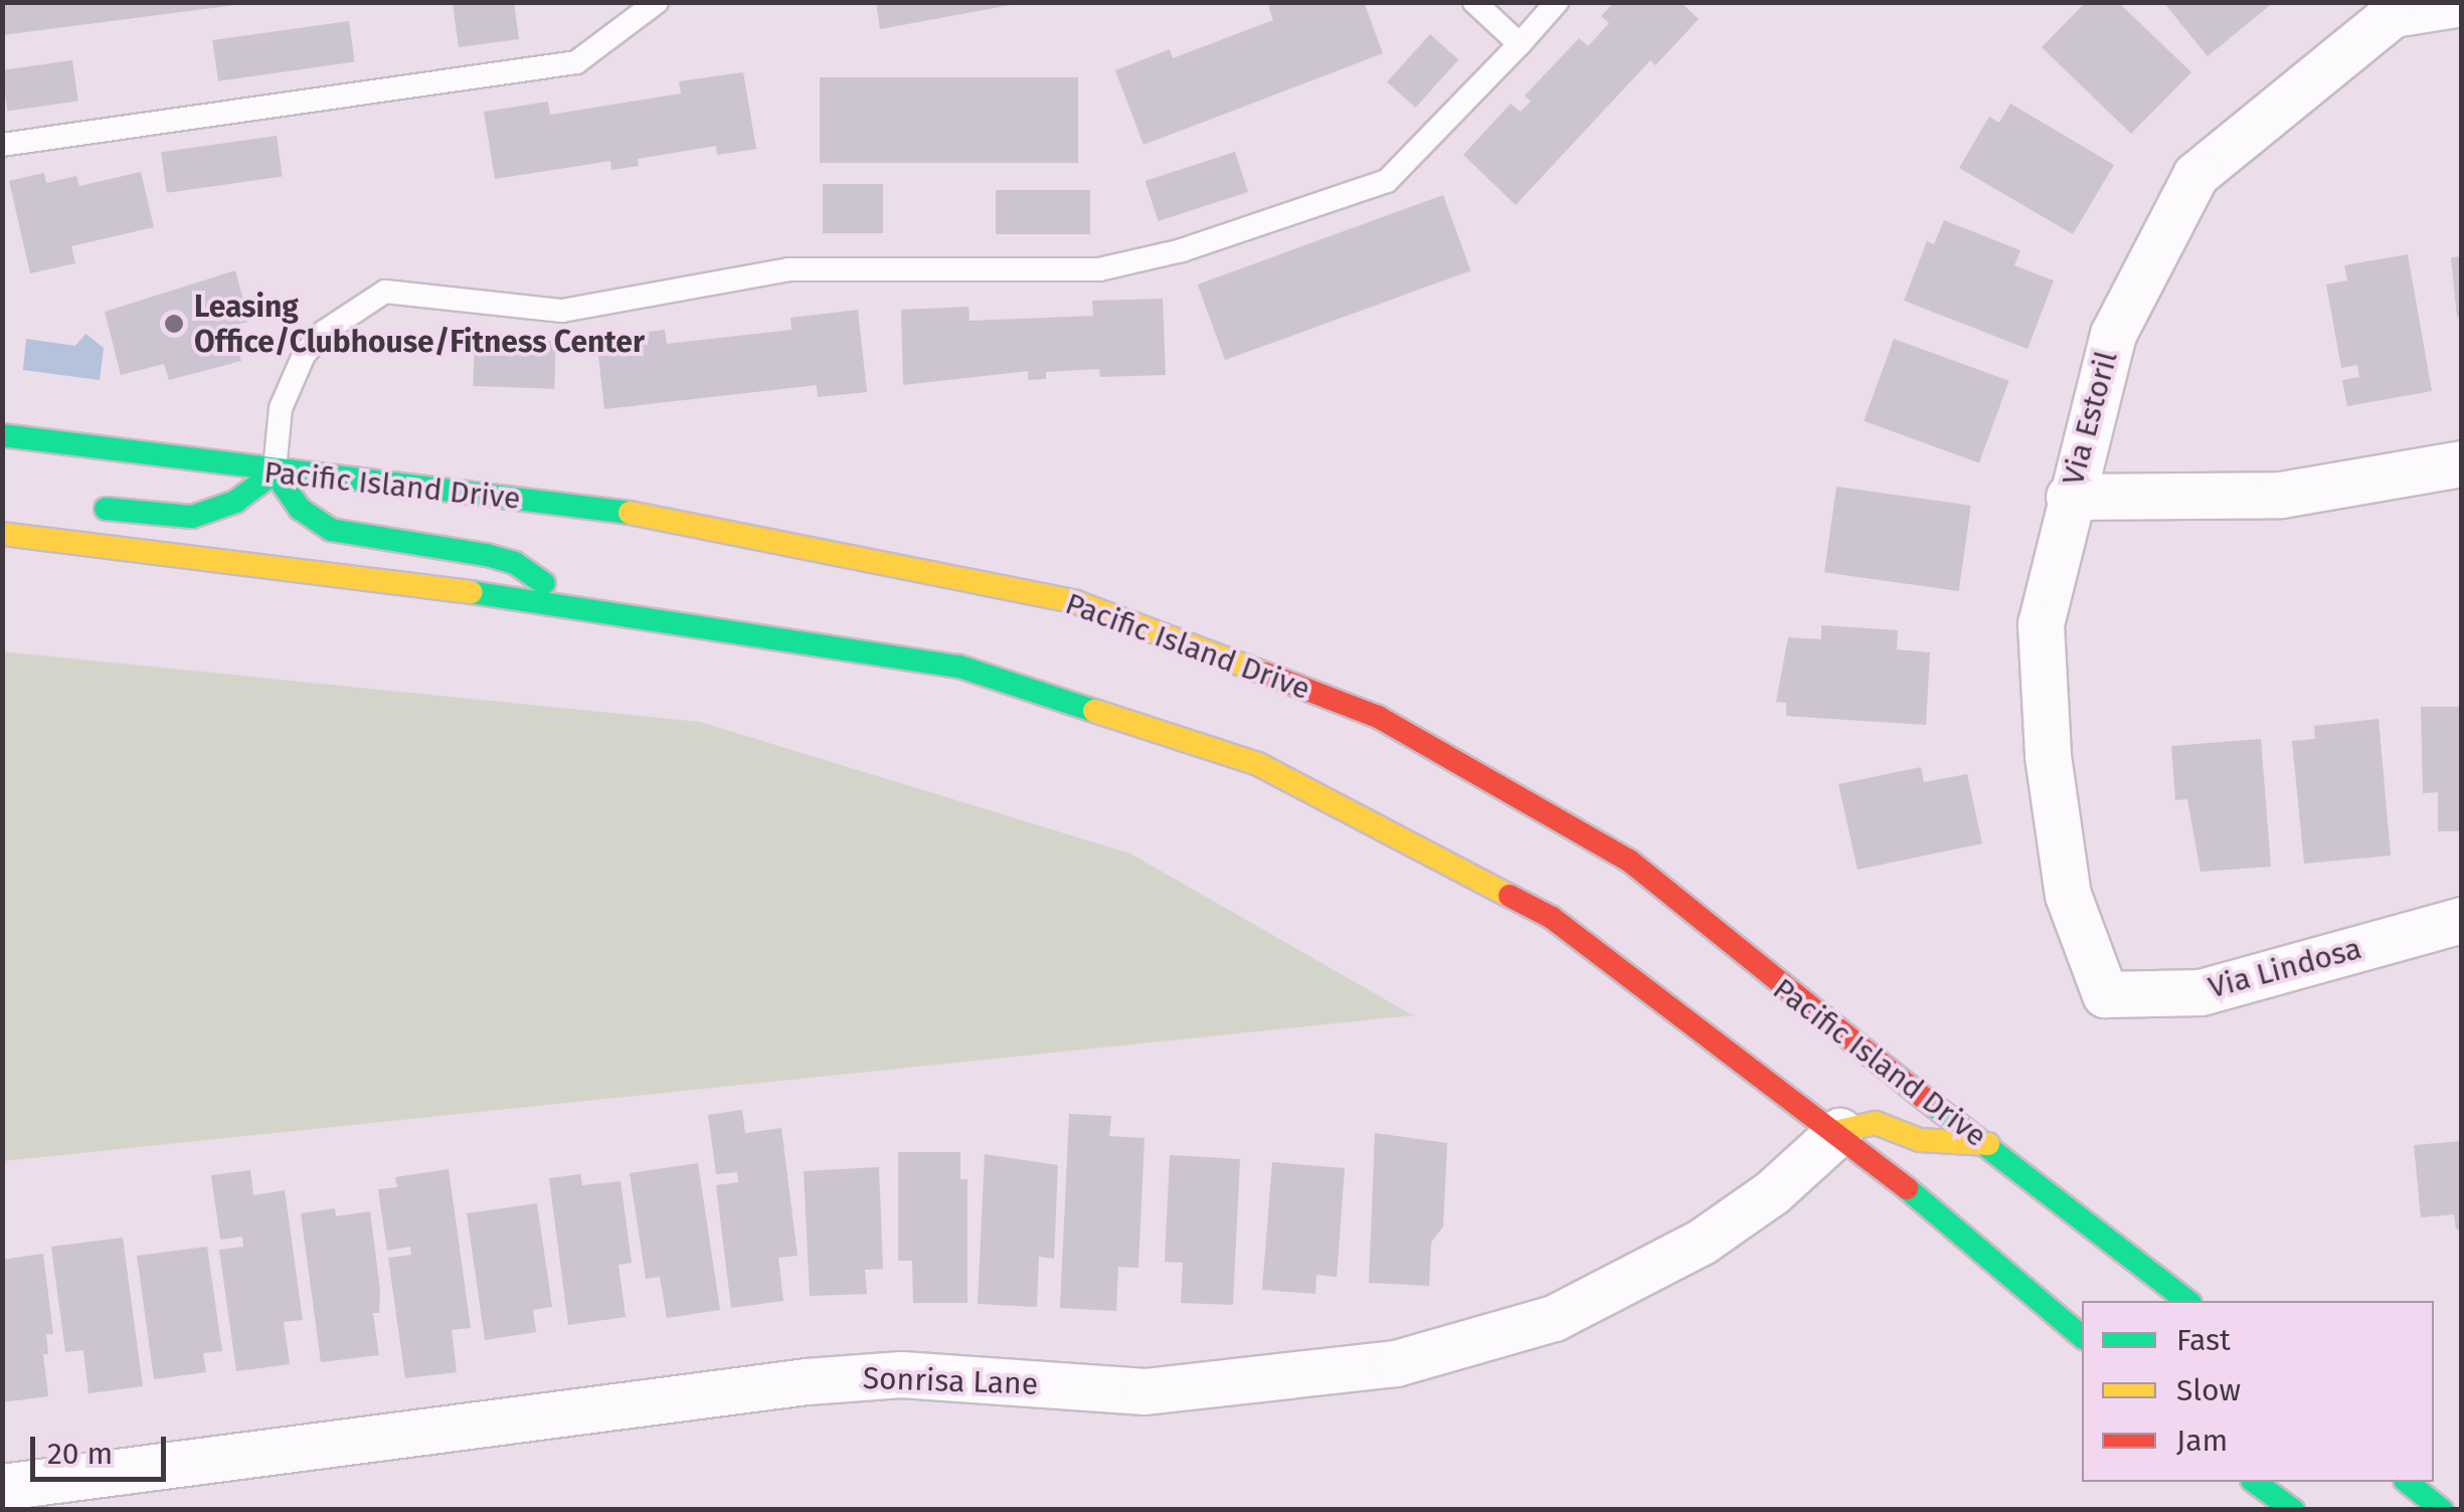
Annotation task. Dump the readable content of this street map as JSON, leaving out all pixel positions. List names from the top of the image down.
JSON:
{
  "streets": {
    "main road": ["Pacific Island Drive"],
    "street": ["Via Estoril", "Via Lindosa", "Sonrisa Lane"]
  },
  "crossings": [
    ["Via Estoril", "Via Lindosa"]
  ],
  "places": ["Leasing Office/Clubhouse/Fitness Center"],
  "legend": ["Fast", "Slow", "Jam"],
  "scale_bar": "20 m"
}
